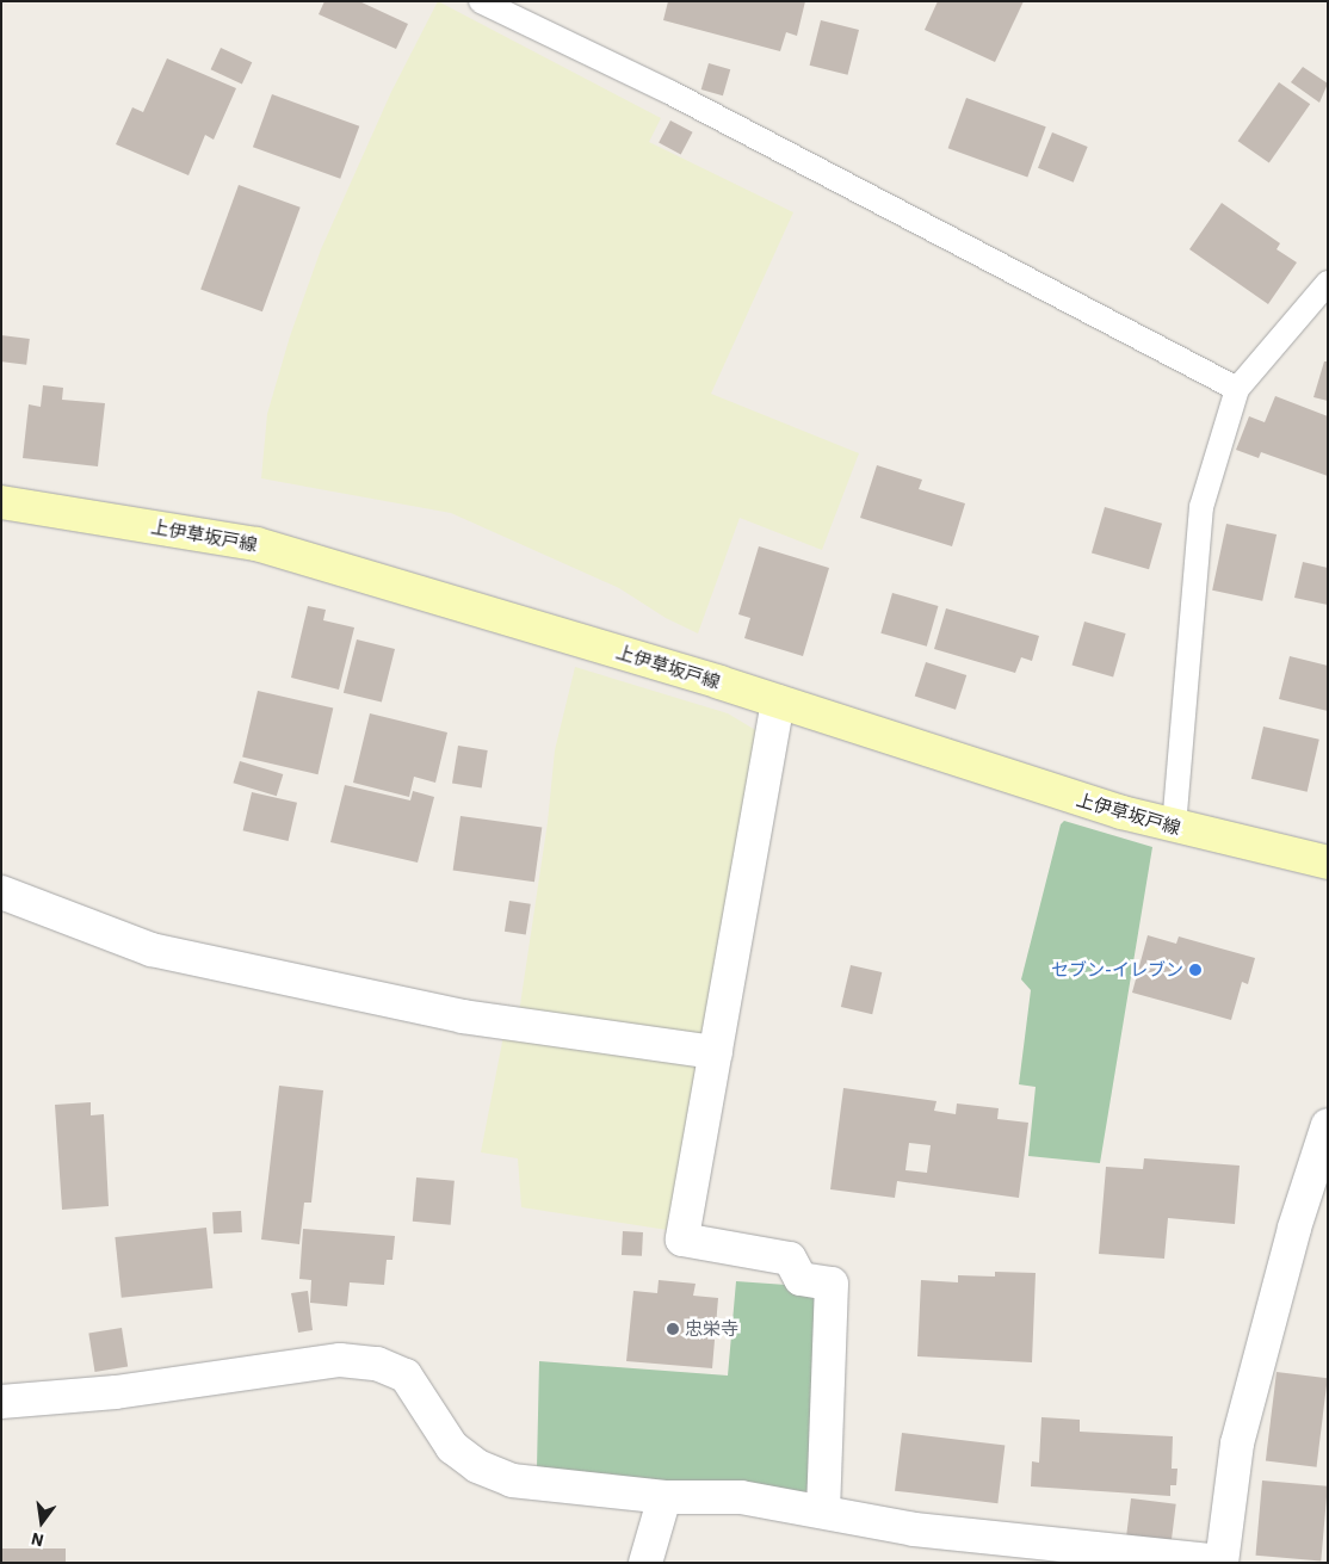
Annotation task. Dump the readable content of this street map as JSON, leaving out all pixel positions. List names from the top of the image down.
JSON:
{
  "streets": {
    "main road": ["上伊草坂戸線"]
  },
  "places": ["セブン-イレブン", "忠栄寺"],
  "north": "bottom"
}
